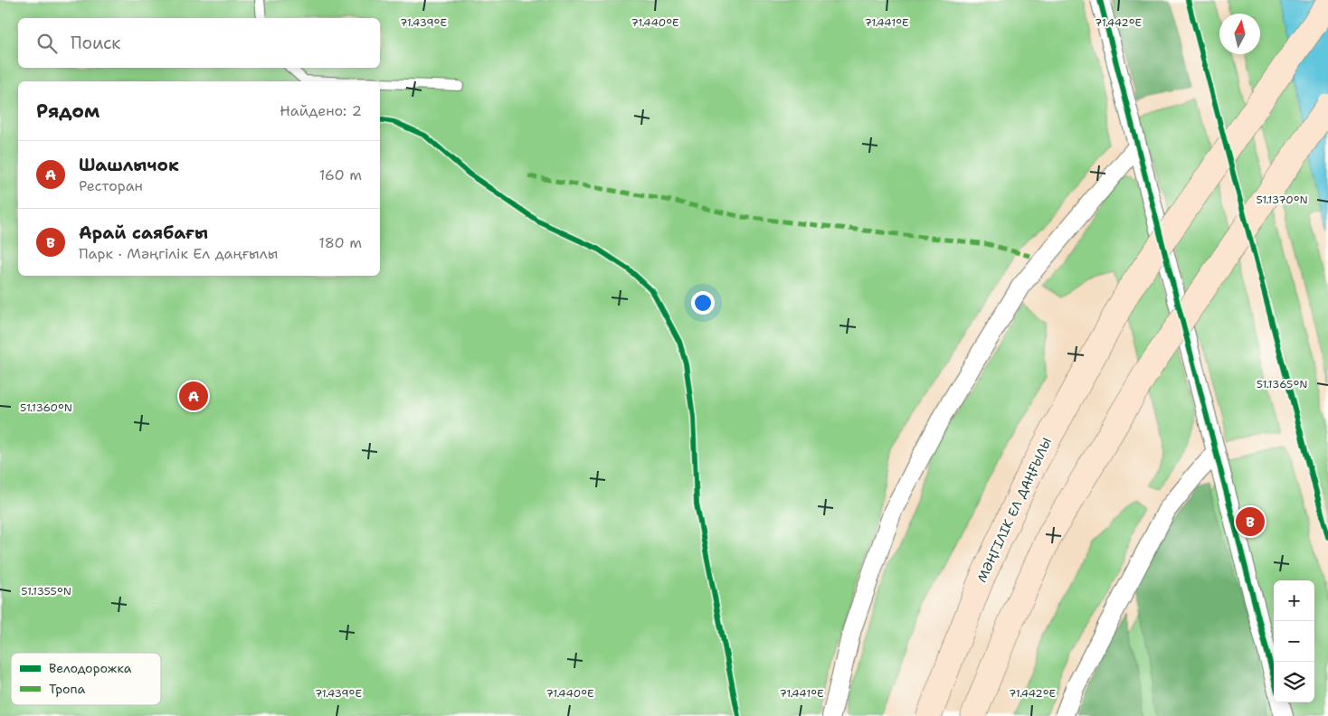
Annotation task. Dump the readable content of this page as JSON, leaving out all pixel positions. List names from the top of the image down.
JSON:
{
  "streets": {
    "main road": ["МӘҢГІЛІК ЕЛ ДАҢҒЫЛЫ"]
  },
  "legend": ["Велодорожка", "Тропа"],
  "north": "top",
  "page": {
    "search": "Поиск",
    "heading": ["Рядом", "Найдено: 2"],
    "list": [
      {
        "mark": "A",
        "name": "Шашлычок",
        "note": "Ресторан",
        "value": "160 m"
      },
      {
        "mark": "B",
        "name": "Арай саябағы",
        "note": "Парк · Мәңгілік Ел даңғылы",
        "value": "180 m"
      }
    ],
    "pins": ["A", "B"],
    "map_buttons": ["+", "−"]
  },
  "coordinates": [
    "71.439°E",
    "71.440°E",
    "71.441°E",
    "71.442°E",
    "51.1370°N",
    "51.1365°N",
    "51.1360°N",
    "51.1355°N"
  ]
}
